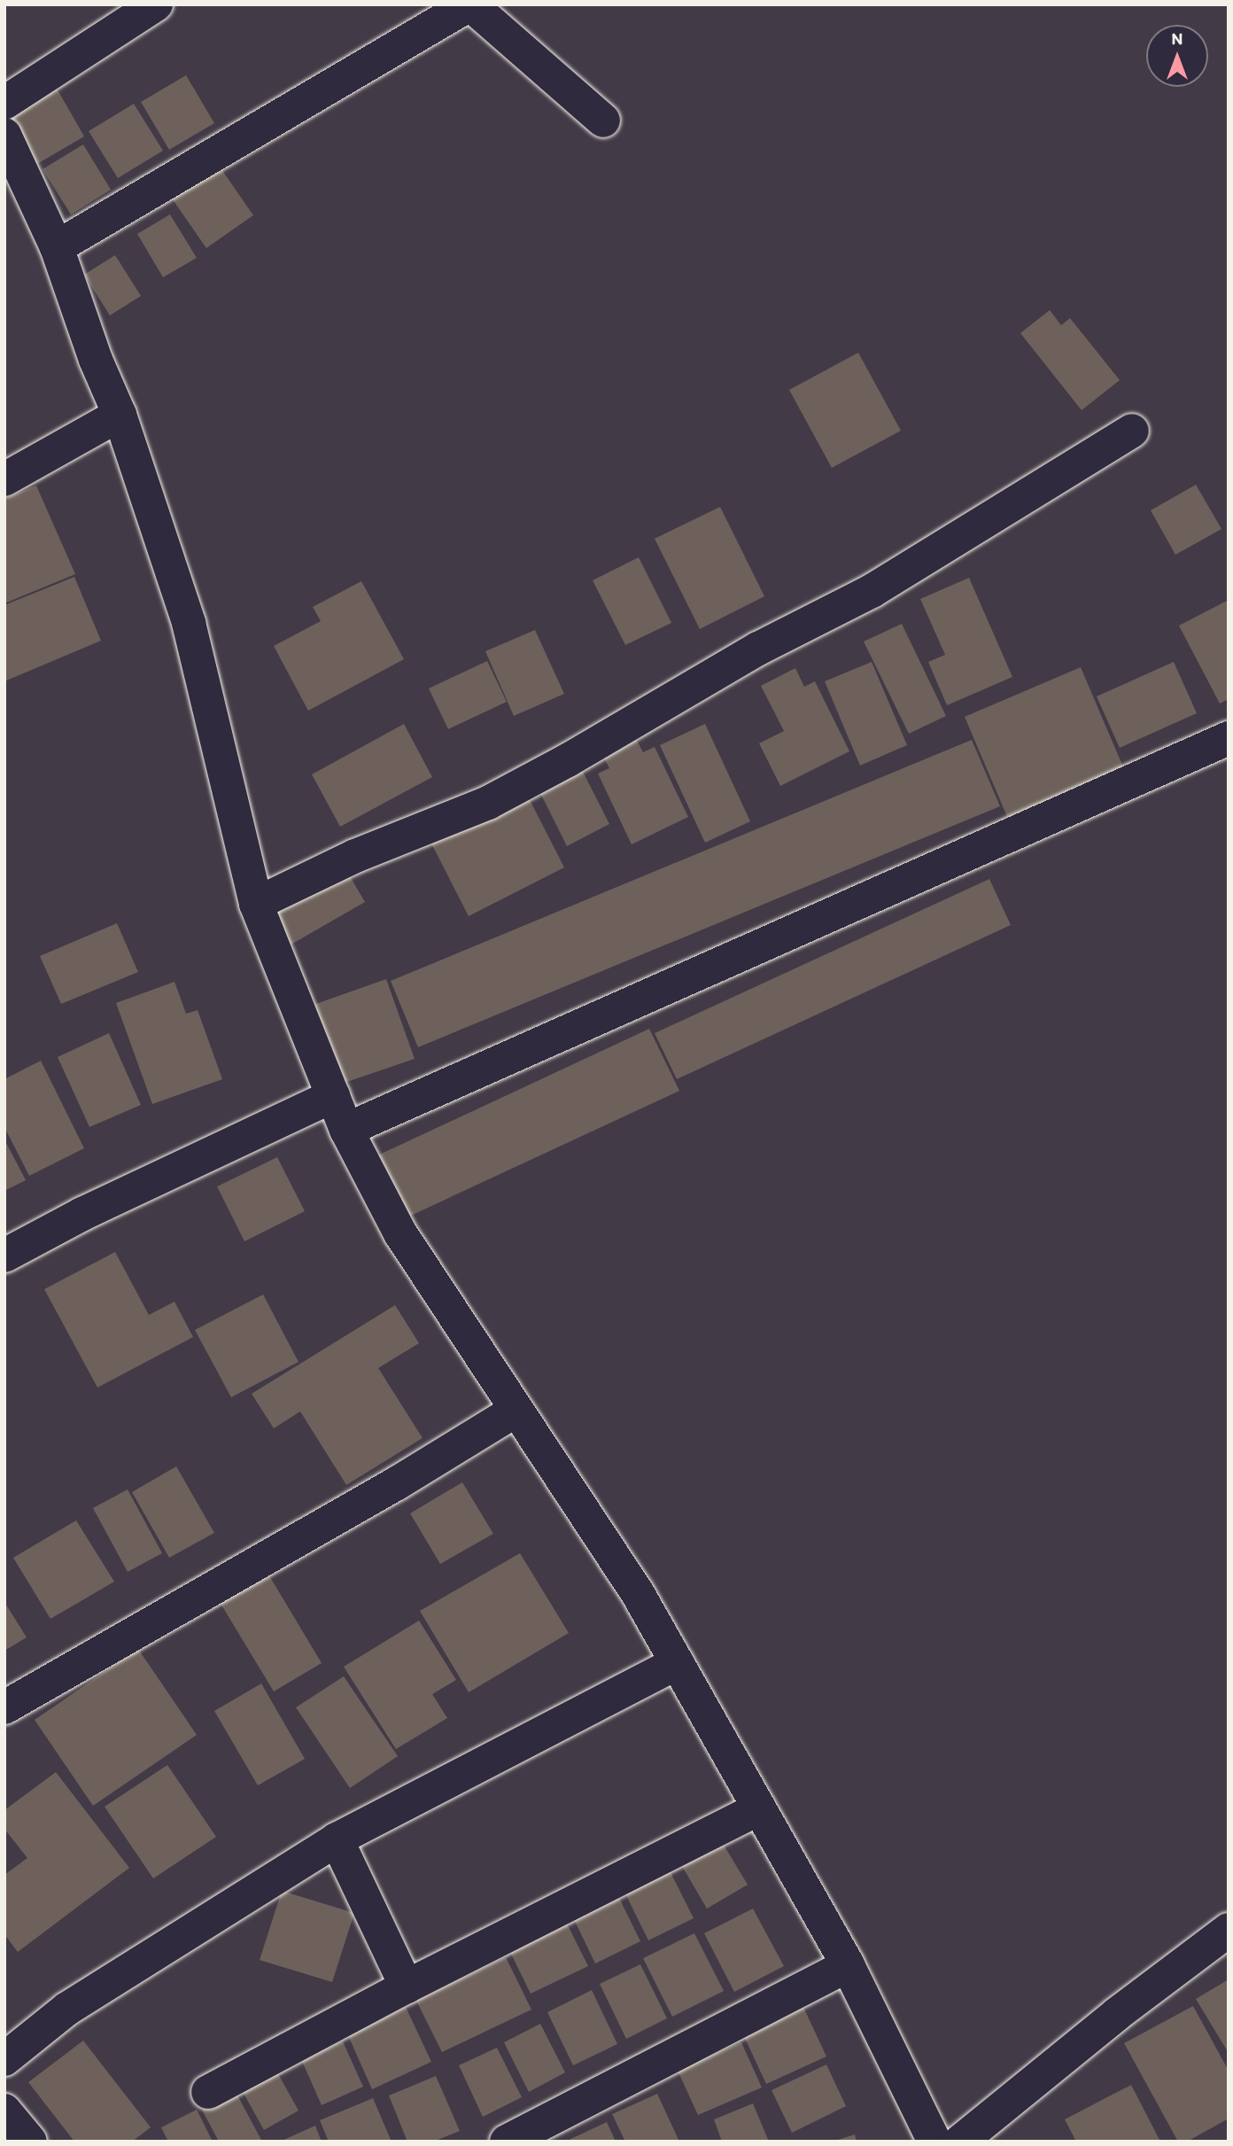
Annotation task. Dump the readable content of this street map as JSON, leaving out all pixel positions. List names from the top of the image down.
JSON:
{
  "north": "top"
}
